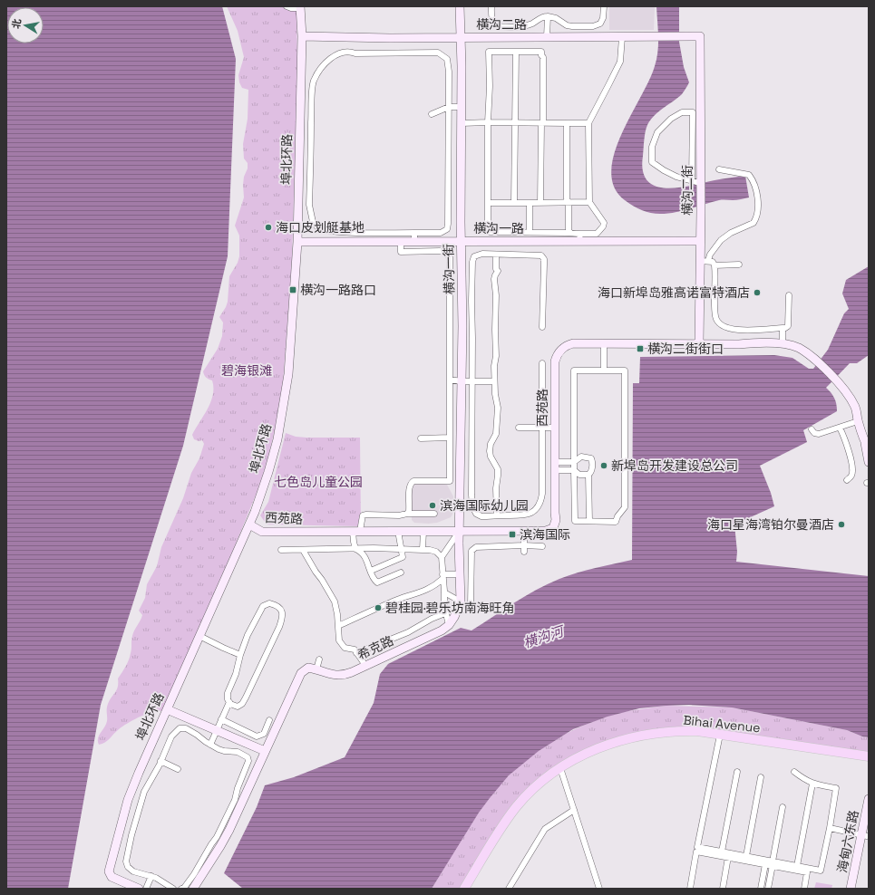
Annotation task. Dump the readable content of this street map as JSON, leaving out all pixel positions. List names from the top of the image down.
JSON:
{
  "streets": {
    "main road": ["Bihai Avenue"],
    "street": [
      "横沟二路",
      "埠北环路",
      "横沟二街",
      "横沟一路",
      "横沟一街",
      "西苑路",
      "希克路",
      "海甸六东路"
    ]
  },
  "crossings": [
    ["横沟二路", "埠北环路"],
    ["横沟二路", "横沟二街"],
    ["横沟二路", "横沟一街"],
    ["埠北环路", "横沟一路"],
    ["埠北环路", "西苑路"],
    ["横沟二街", "横沟一路"],
    ["横沟二街", "西苑路"],
    ["横沟一路", "横沟一街"],
    ["横沟一街", "西苑路"],
    ["横沟一街", "希克路"],
    ["西苑路", "希克路"]
  ],
  "water": ["横沟河"],
  "parks": ["碧海银滩", "七色岛儿童公园"],
  "places": {
    "other": [
      "海口皮划艇基地",
      "海口新埠岛雅高诺富特酒店",
      "新埠岛开发建设总公司",
      "滨海国际幼儿园",
      "海口星海湾铂尔曼酒店",
      "碧桂园·碧乐坊南海旺角"
    ],
    "transit": ["横沟一路路口", "横沟二街街口", "滨海国际"]
  },
  "north": "left"
}
